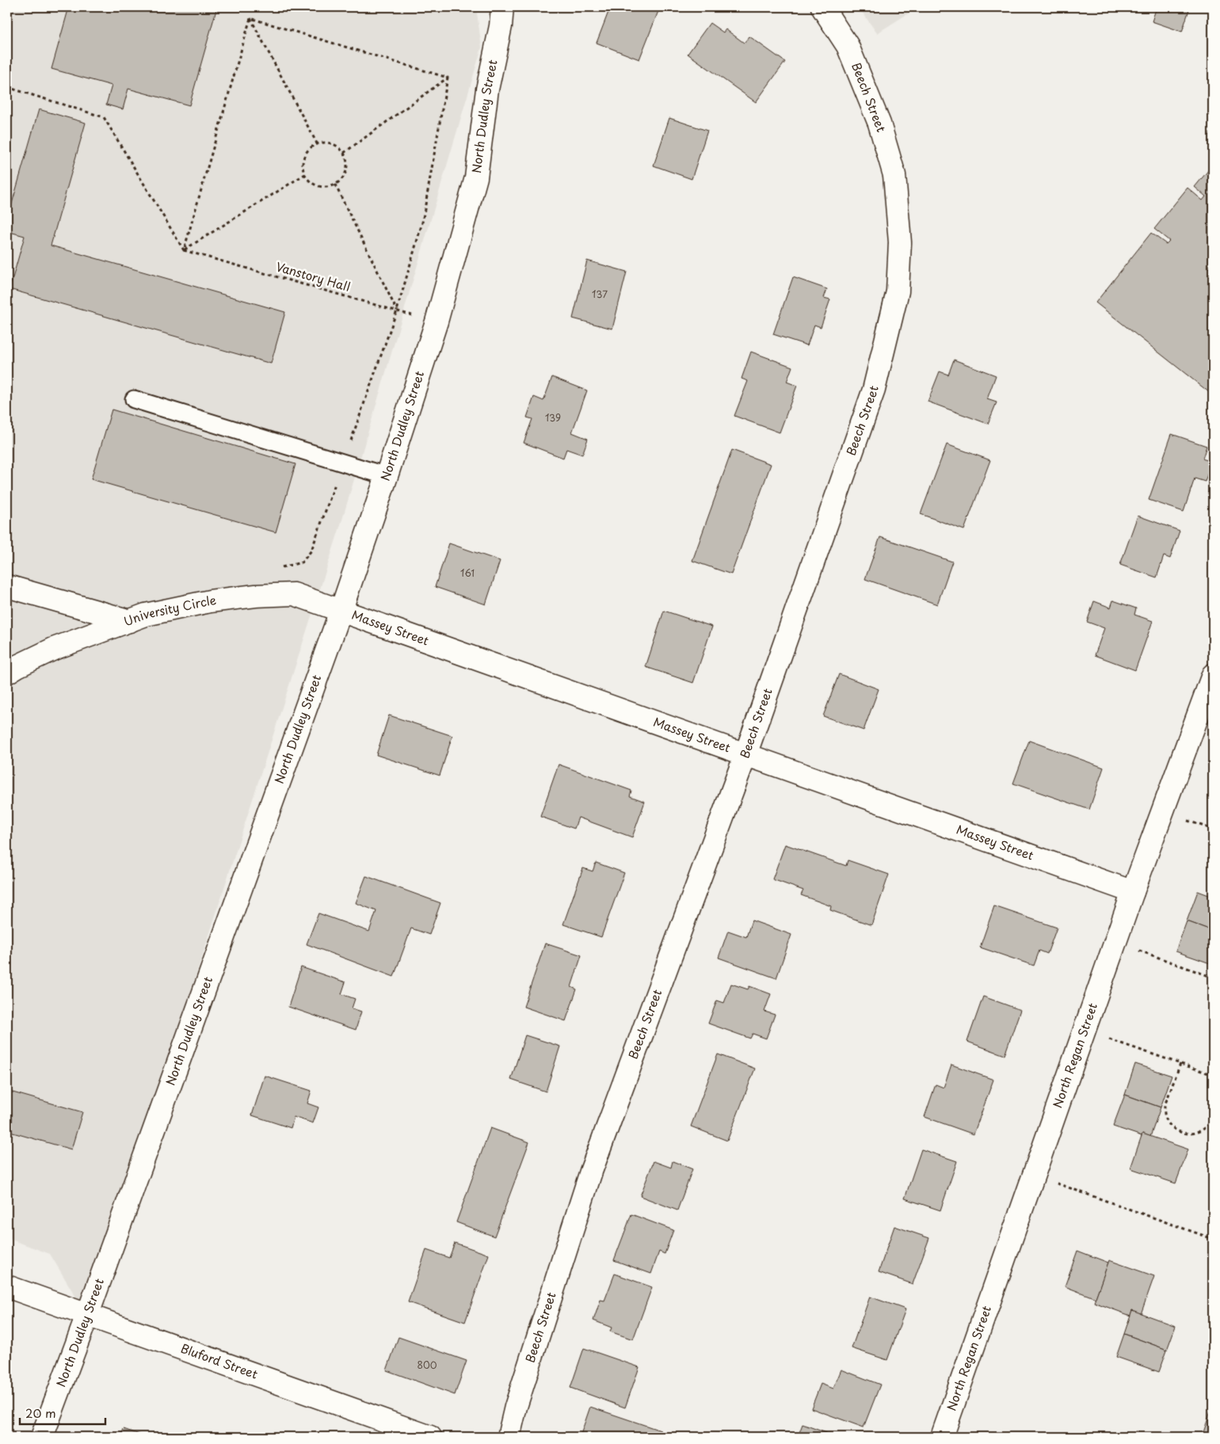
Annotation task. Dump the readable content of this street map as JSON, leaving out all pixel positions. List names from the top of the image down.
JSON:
{
  "streets": {
    "street": [
      "Beech Street",
      "North Dudley Street",
      "University Circle",
      "Massey Street",
      "North Regan Street",
      "Bluford Street"
    ],
    "path": ["Vanstory Hall"]
  },
  "crossings": [
    ["Beech Street", "Massey Street"],
    ["North Dudley Street", "Vanstory Hall"],
    ["North Dudley Street", "University Circle"],
    ["North Dudley Street", "Massey Street"],
    ["North Dudley Street", "Bluford Street"],
    ["University Circle", "Massey Street"],
    ["Massey Street", "North Regan Street"]
  ],
  "house_numbers": [
    "137",
    "139",
    "161",
    "800"
  ],
  "scale_bar": "20 m"
}
